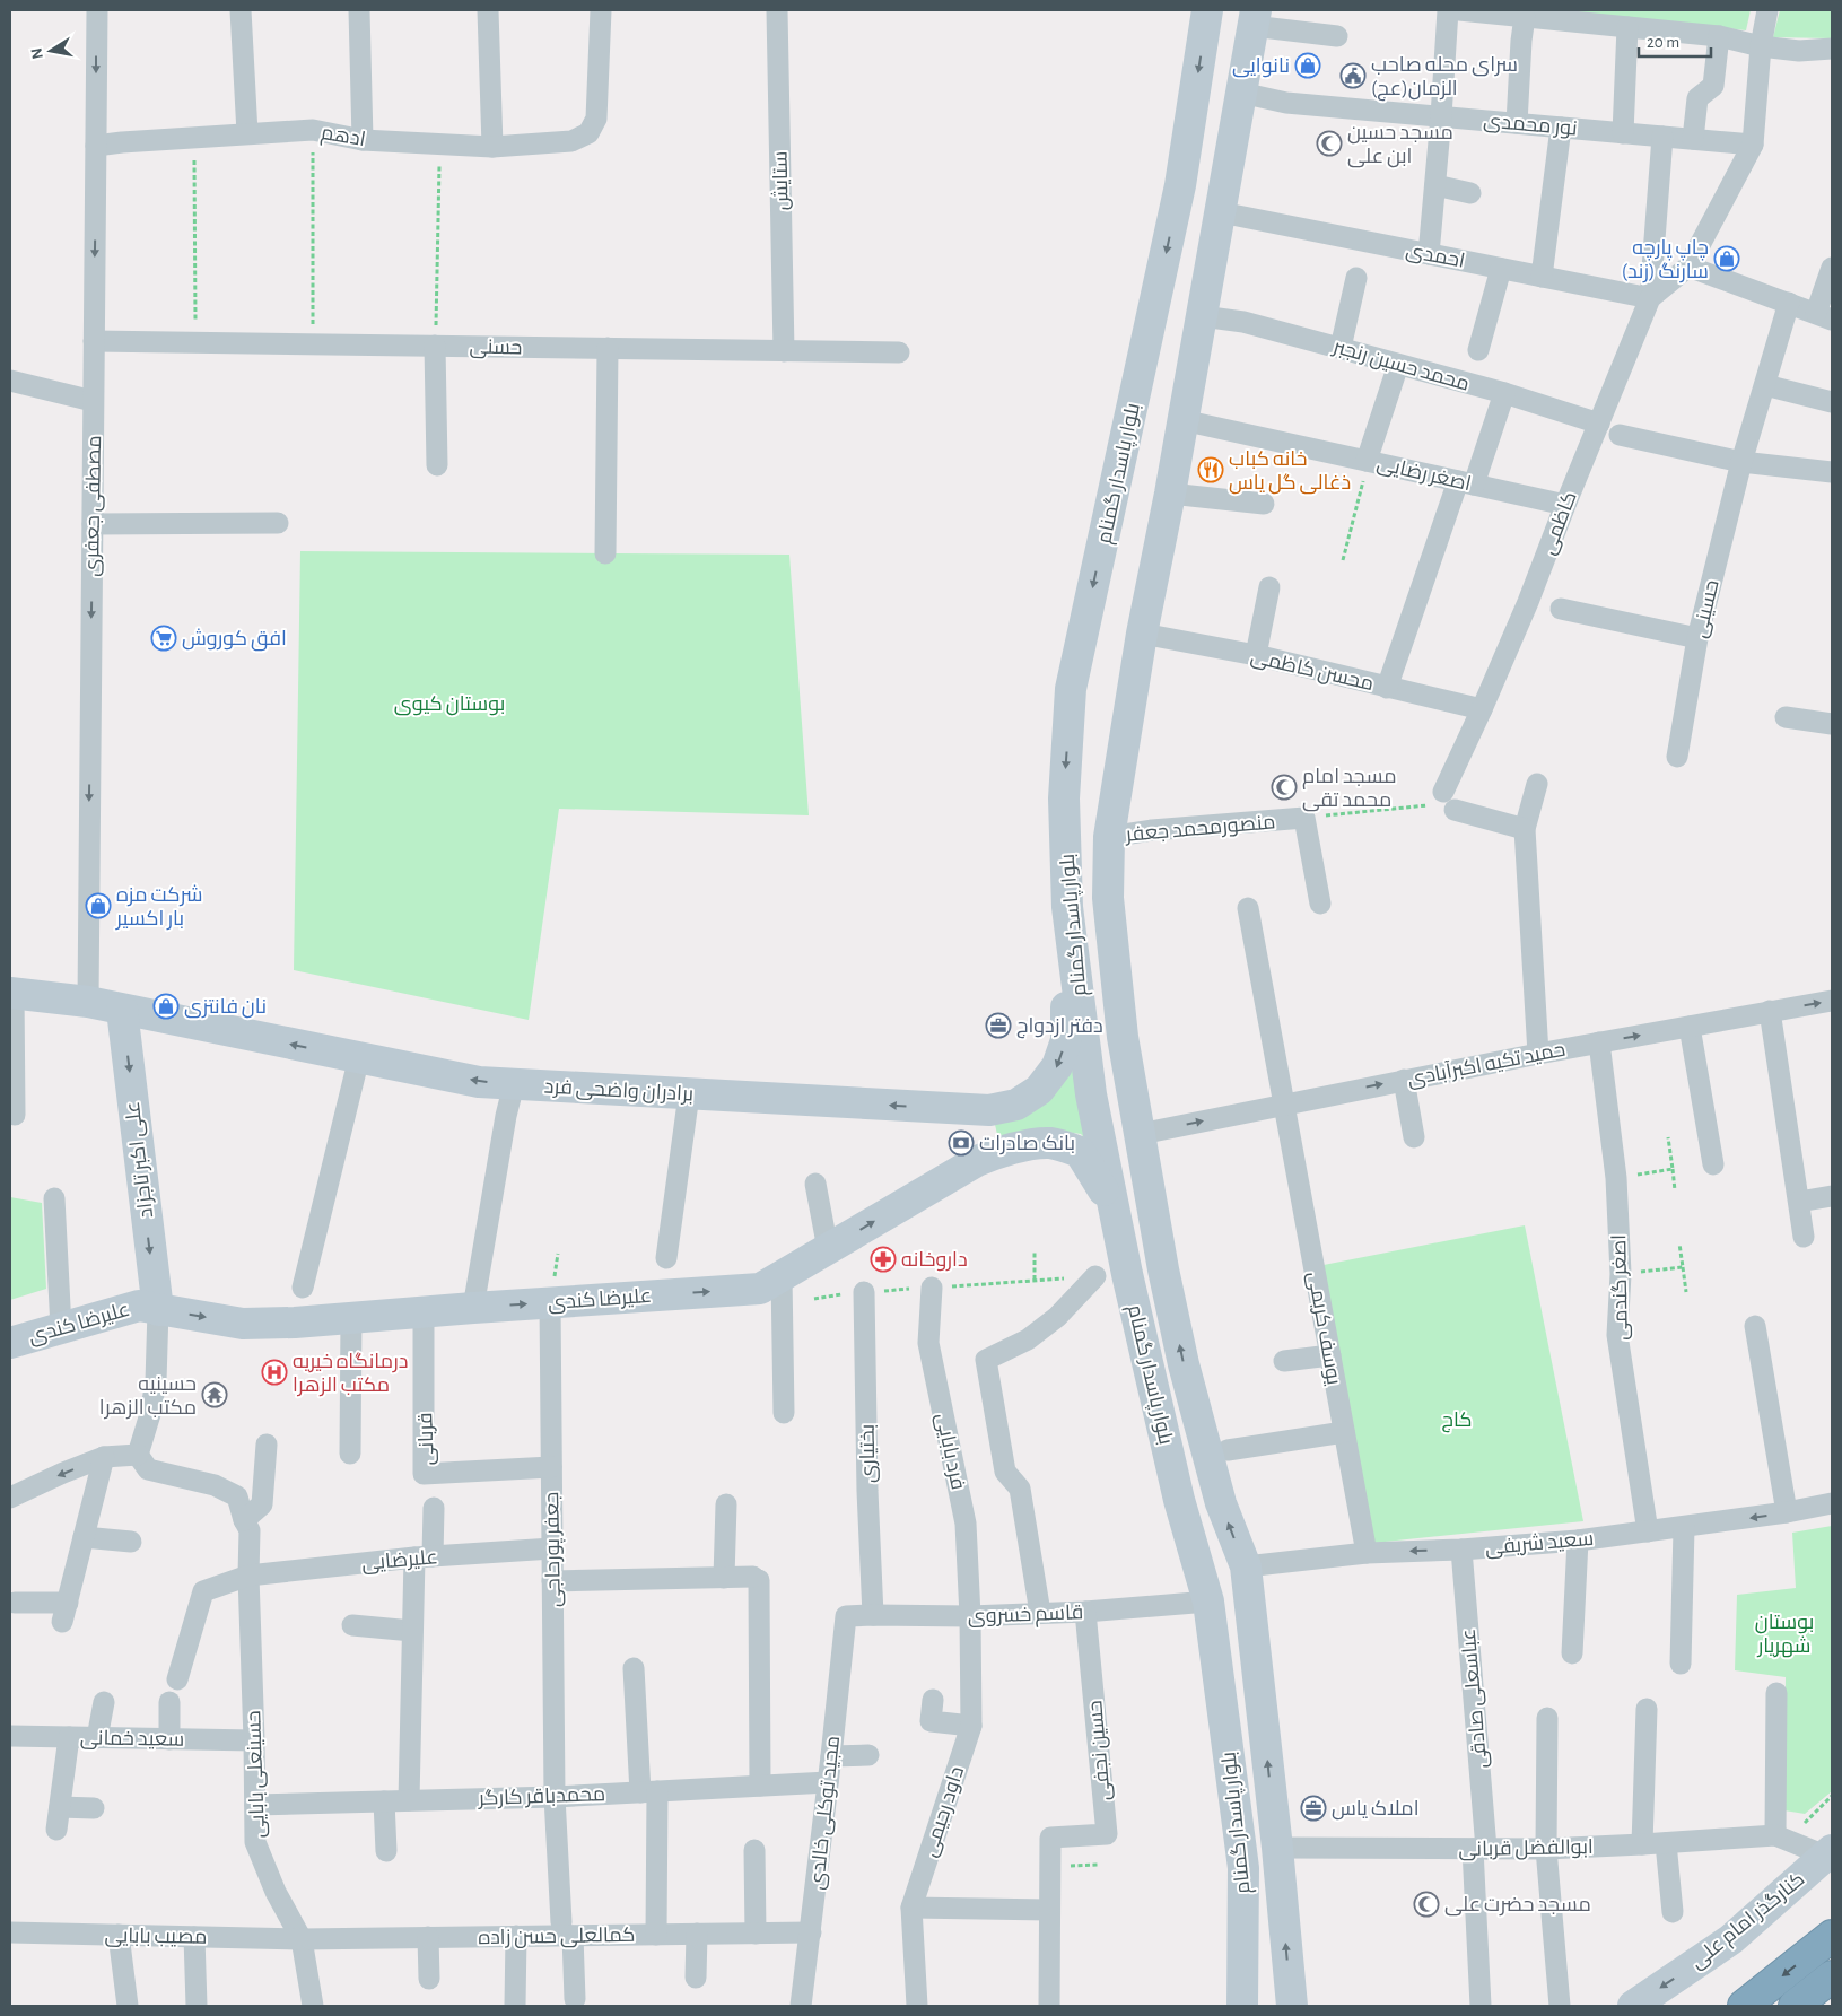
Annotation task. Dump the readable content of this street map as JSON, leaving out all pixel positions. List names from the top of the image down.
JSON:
{
  "streets": {
    "main road": [
      "بلوار پاسدار گمنام",
      "برادران واضحی فرد",
      "علی اکبر تاجزاد",
      "علیرضا کندی",
      "کنارگذر امام علی"
    ],
    "street": [
      "نور محمدی",
      "ادهم",
      "ستایش",
      "احمدی",
      "حسنی",
      "محمد حسین رنجبر",
      "اصغر رضایی",
      "مصطفی جعفری",
      "کاظمی",
      "حسینی",
      "محسن کاظمی",
      "منصورمحمد جعفر",
      "حمید تکیه اکبرآبادی",
      "اصغر گندمی",
      "یوسف کریمی",
      "قربانی",
      "فرد بابایی",
      "بختیاری",
      "سعید شریفی",
      "جعفر پورحاجی",
      "علیرضایی",
      "قاسم خسروی",
      "عباسعلی صادقی",
      "سعید خمانی",
      "حسین نجفی",
      "حسینعلی بابایی",
      "محمدباقر کارگر",
      "داود رحیمی",
      "مجید توکلی خالدی",
      "ابوالفضل قربانی",
      "مصیب بابایی",
      "کمالعلی حسن زاده"
    ]
  },
  "crossings": [
    ["نور محمدی", "بلوار پاسدار گمنام"],
    ["ادهم", "مصطفی جعفری"],
    ["ستایش", "حسنی"],
    ["احمدی", "بلوار پاسدار گمنام"],
    ["احمدی", "کاظمی"],
    ["حسنی", "مصطفی جعفری"],
    ["محمد حسین رنجبر", "بلوار پاسدار گمنام"],
    ["محمد حسین رنجبر", "کاظمی"],
    ["بلوار پاسدار گمنام", "اصغر رضایی"],
    ["بلوار پاسدار گمنام", "محسن کاظمی"],
    ["بلوار پاسدار گمنام", "منصورمحمد جعفر"],
    ["بلوار پاسدار گمنام", "حمید تکیه اکبرآبادی"],
    ["بلوار پاسدار گمنام", "برادران واضحی فرد"],
    ["بلوار پاسدار گمنام", "علیرضا کندی"],
    ["بلوار پاسدار گمنام", "سعید شریفی"],
    ["بلوار پاسدار گمنام", "قاسم خسروی"],
    ["بلوار پاسدار گمنام", "ابوالفضل قربانی"],
    ["اصغر رضایی", "کاظمی"],
    ["مصطفی جعفری", "برادران واضحی فرد"],
    ["کاظمی", "محسن کاظمی"],
    ["حمید تکیه اکبرآبادی", "اصغر گندمی"],
    ["حمید تکیه اکبرآبادی", "یوسف کریمی"],
    ["برادران واضحی فرد", "علی اکبر تاجزاد"],
    ["علی اکبر تاجزاد", "علیرضا کندی"],
    ["اصغر گندمی", "سعید شریفی"],
    ["علیرضا کندی", "قربانی"],
    ["علیرضا کندی", "جعفر پورحاجی"],
    ["یوسف کریمی", "سعید شریفی"],
    ["قربانی", "جعفر پورحاجی"],
    ["فرد بابایی", "قاسم خسروی"],
    ["فرد بابایی", "داود رحیمی"],
    ["بختیاری", "قاسم خسروی"],
    ["سعید شریفی", "عباسعلی صادقی"],
    ["جعفر پورحاجی", "علیرضایی"],
    ["جعفر پورحاجی", "محمدباقر کارگر"],
    ["جعفر پورحاجی", "کمالعلی حسن زاده"],
    ["علیرضایی", "حسینعلی بابایی"],
    ["قاسم خسروی", "حسین نجفی"],
    ["قاسم خسروی", "داود رحیمی"],
    ["قاسم خسروی", "مجید توکلی خالدی"],
    ["عباسعلی صادقی", "ابوالفضل قربانی"],
    ["سعید خمانی", "حسینعلی بابایی"],
    ["حسینعلی بابایی", "محمدباقر کارگر"],
    ["حسینعلی بابایی", "مصیب بابایی"],
    ["حسینعلی بابایی", "کمالعلی حسن زاده"],
    ["محمدباقر کارگر", "مجید توکلی خالدی"],
    ["مجید توکلی خالدی", "کمالعلی حسن زاده"],
    ["مصیب بابایی", "کمالعلی حسن زاده"]
  ],
  "one_way": [
    "مصطفی جعفری",
    "حمید تکیه اکبرآبادی",
    "برادران واضحی فرد",
    "علی اکبر تاجزاد",
    "علیرضا کندی",
    "کنارگذر امام علی"
  ],
  "parks": ["بوستان کیوی", "کاج", "بوستان شهریار"],
  "places": {
    "shop": [
      "نانوایی",
      "چاپ پارچه سارنگ (زند)",
      "شرکت مزه بار اکسیر",
      "نان فانتزی"
    ],
    "public building": ["سرای محله صاحب الزمان(عج)"],
    "mosque": ["مسجد حسین ابن علی", "مسجد امام محمد تقی", "مسجد حضرت علی"],
    "restaurant": ["خانه کباب ذغالی گل یاس"],
    "supermarket": ["افق کوروش"],
    "office": ["دفتر ازدواج", "املاک یاس"],
    "bank": ["بانک صادرات"],
    "pharmacy": ["داروخانه"],
    "hospital": ["درمانگاه خیریه مکتب الزهرا"],
    "temple": ["حسینیه مکتب الزهرا"]
  },
  "scale_bar": "20 m",
  "north": "left"
}
